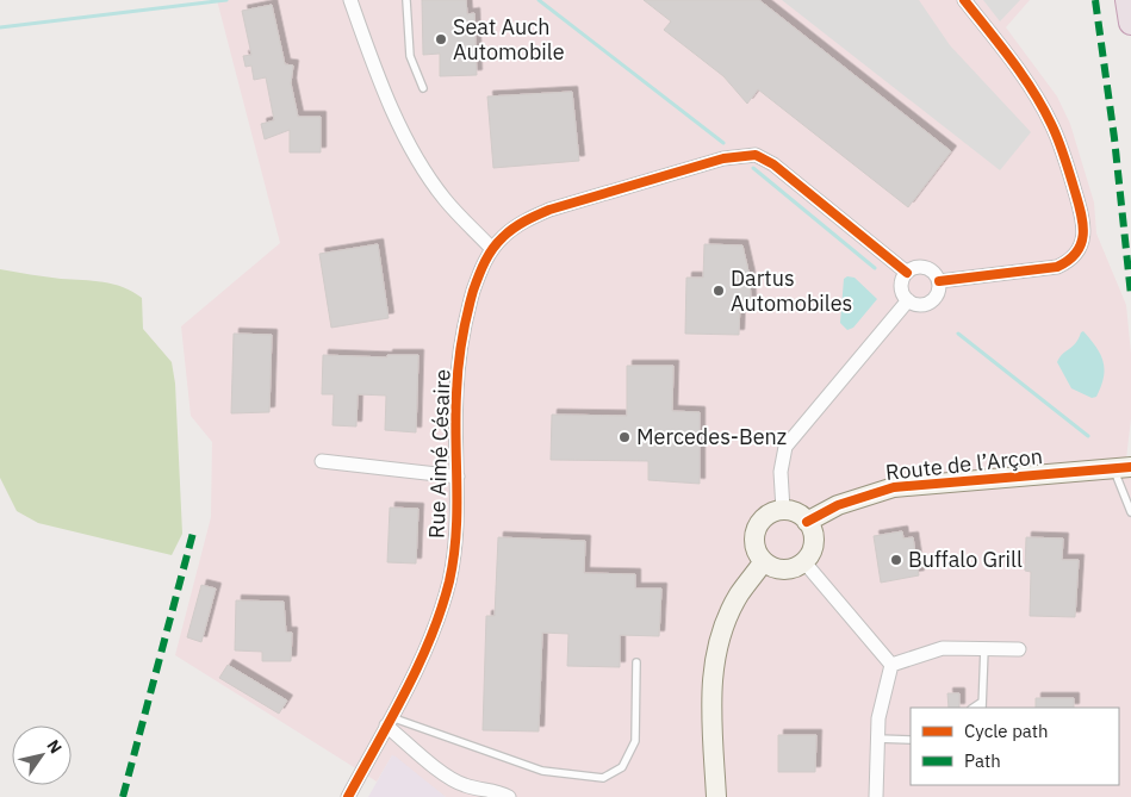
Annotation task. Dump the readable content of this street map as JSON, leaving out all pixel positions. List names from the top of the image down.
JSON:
{
  "streets": {
    "street": ["Rue Aimé Césaire", "Route de l’Arçon"]
  },
  "places": [
    "Seat Auch Automobile",
    "Dartus Automobiles",
    "Mercedes-Benz",
    "Buffalo Grill"
  ],
  "legend": ["Cycle path", "Path"],
  "north": "top right"
}
